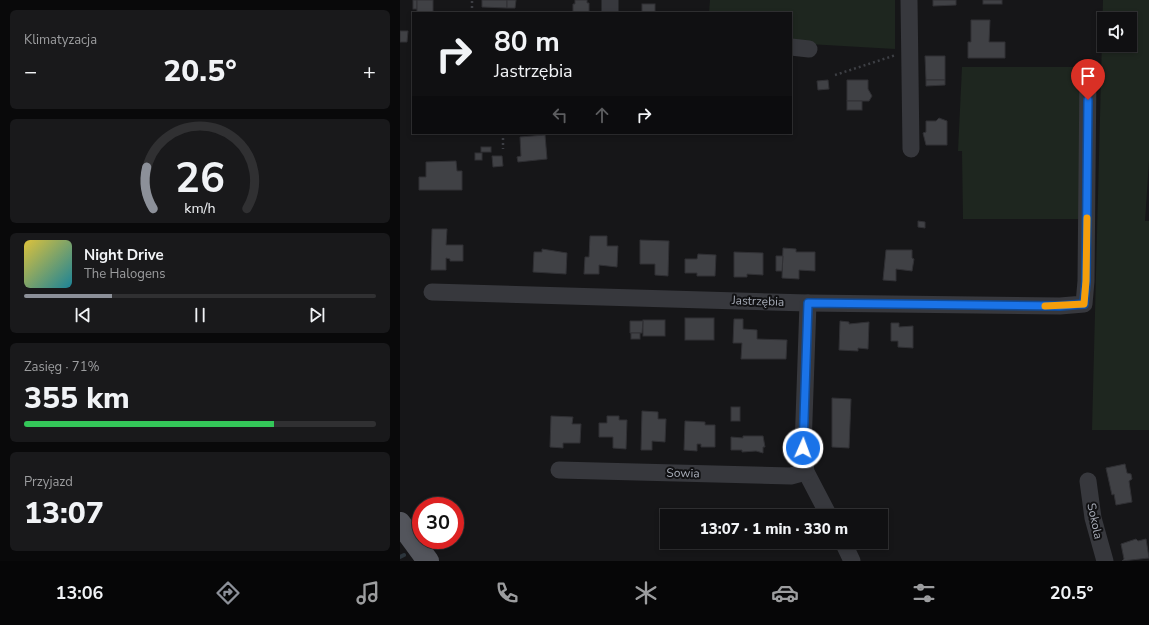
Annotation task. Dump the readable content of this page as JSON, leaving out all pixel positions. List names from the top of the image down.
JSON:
{
  "streets": {
    "street": ["Jastrzębia", "Sowia", "Sokola"]
  },
  "page": {
    "tile": [
      "Klimatyzacja",
      ["Zasięg · 71%", "355 km"],
      ["Przyjazd", "13:07"]
    ],
    "turn": ["80 m", "Jastrzębia"],
    "heat": ["−", "20.5°", "+"],
    "song": ["Night Drive", "The Halogens"],
    "limit": "30",
    "trip": "13:07 · 1 min · 330 m",
    "tabs": ["13:06", "20.5°"],
    "gauge": ["26", "km/h"]
  }
}
